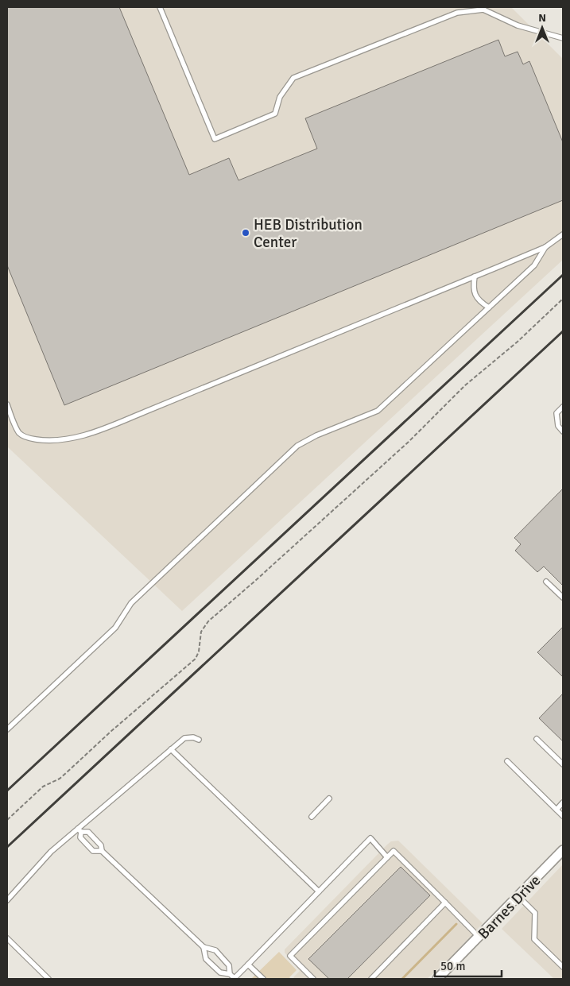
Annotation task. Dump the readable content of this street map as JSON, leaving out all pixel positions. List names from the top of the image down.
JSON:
{
  "streets": {
    "street": ["Barnes Drive"]
  },
  "places": ["HEB Distribution Center"],
  "scale_bar": "50 m",
  "north": "top"
}
